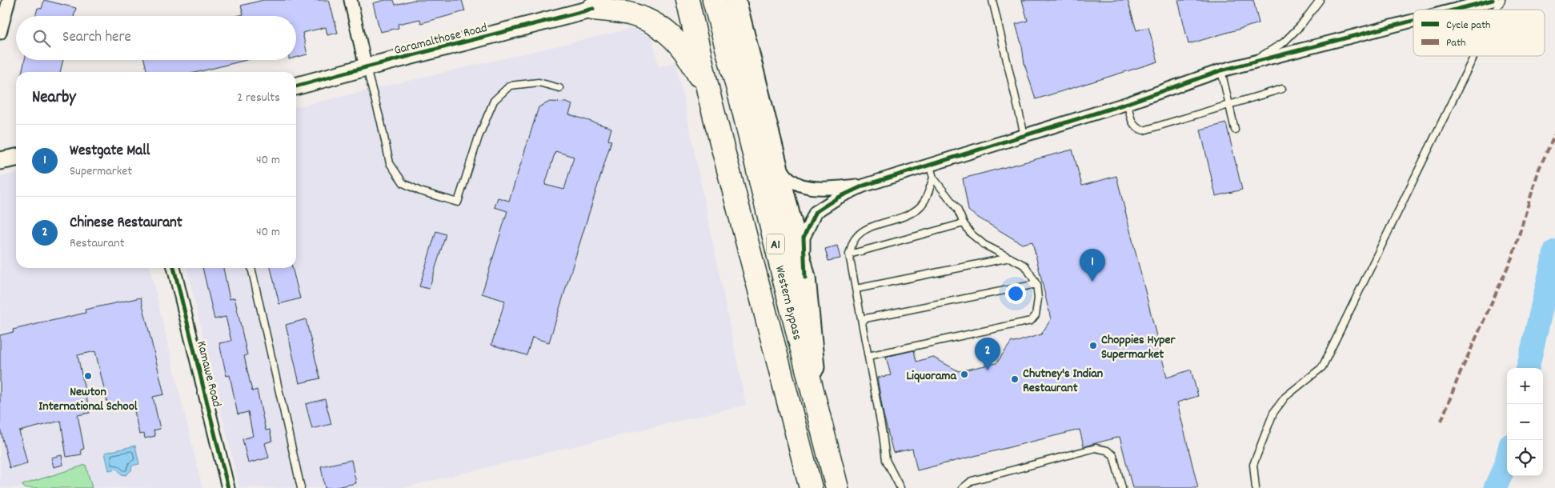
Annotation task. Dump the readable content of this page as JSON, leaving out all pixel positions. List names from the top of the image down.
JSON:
{
  "streets": {
    "highway": ["A1", "Western Bypass"],
    "street": ["Garamalthose Road", "Kamawe Road"]
  },
  "places": [
    "Choppies Hyper Supermarket",
    "Liquorama",
    "Newton International School",
    "Chutney's Indian Restaurant"
  ],
  "legend": ["Cycle path", "Path"],
  "page": {
    "search": "Search here",
    "heading": ["Nearby", "2 results"],
    "list": [
      {
        "mark": "1",
        "name": "Westgate Mall",
        "note": "Supermarket",
        "value": "40 m"
      },
      {
        "mark": "2",
        "name": "Chinese Restaurant",
        "note": "Restaurant",
        "value": "40 m"
      }
    ],
    "pins": ["1", "2"],
    "map_buttons": ["+", "−"]
  }
}
